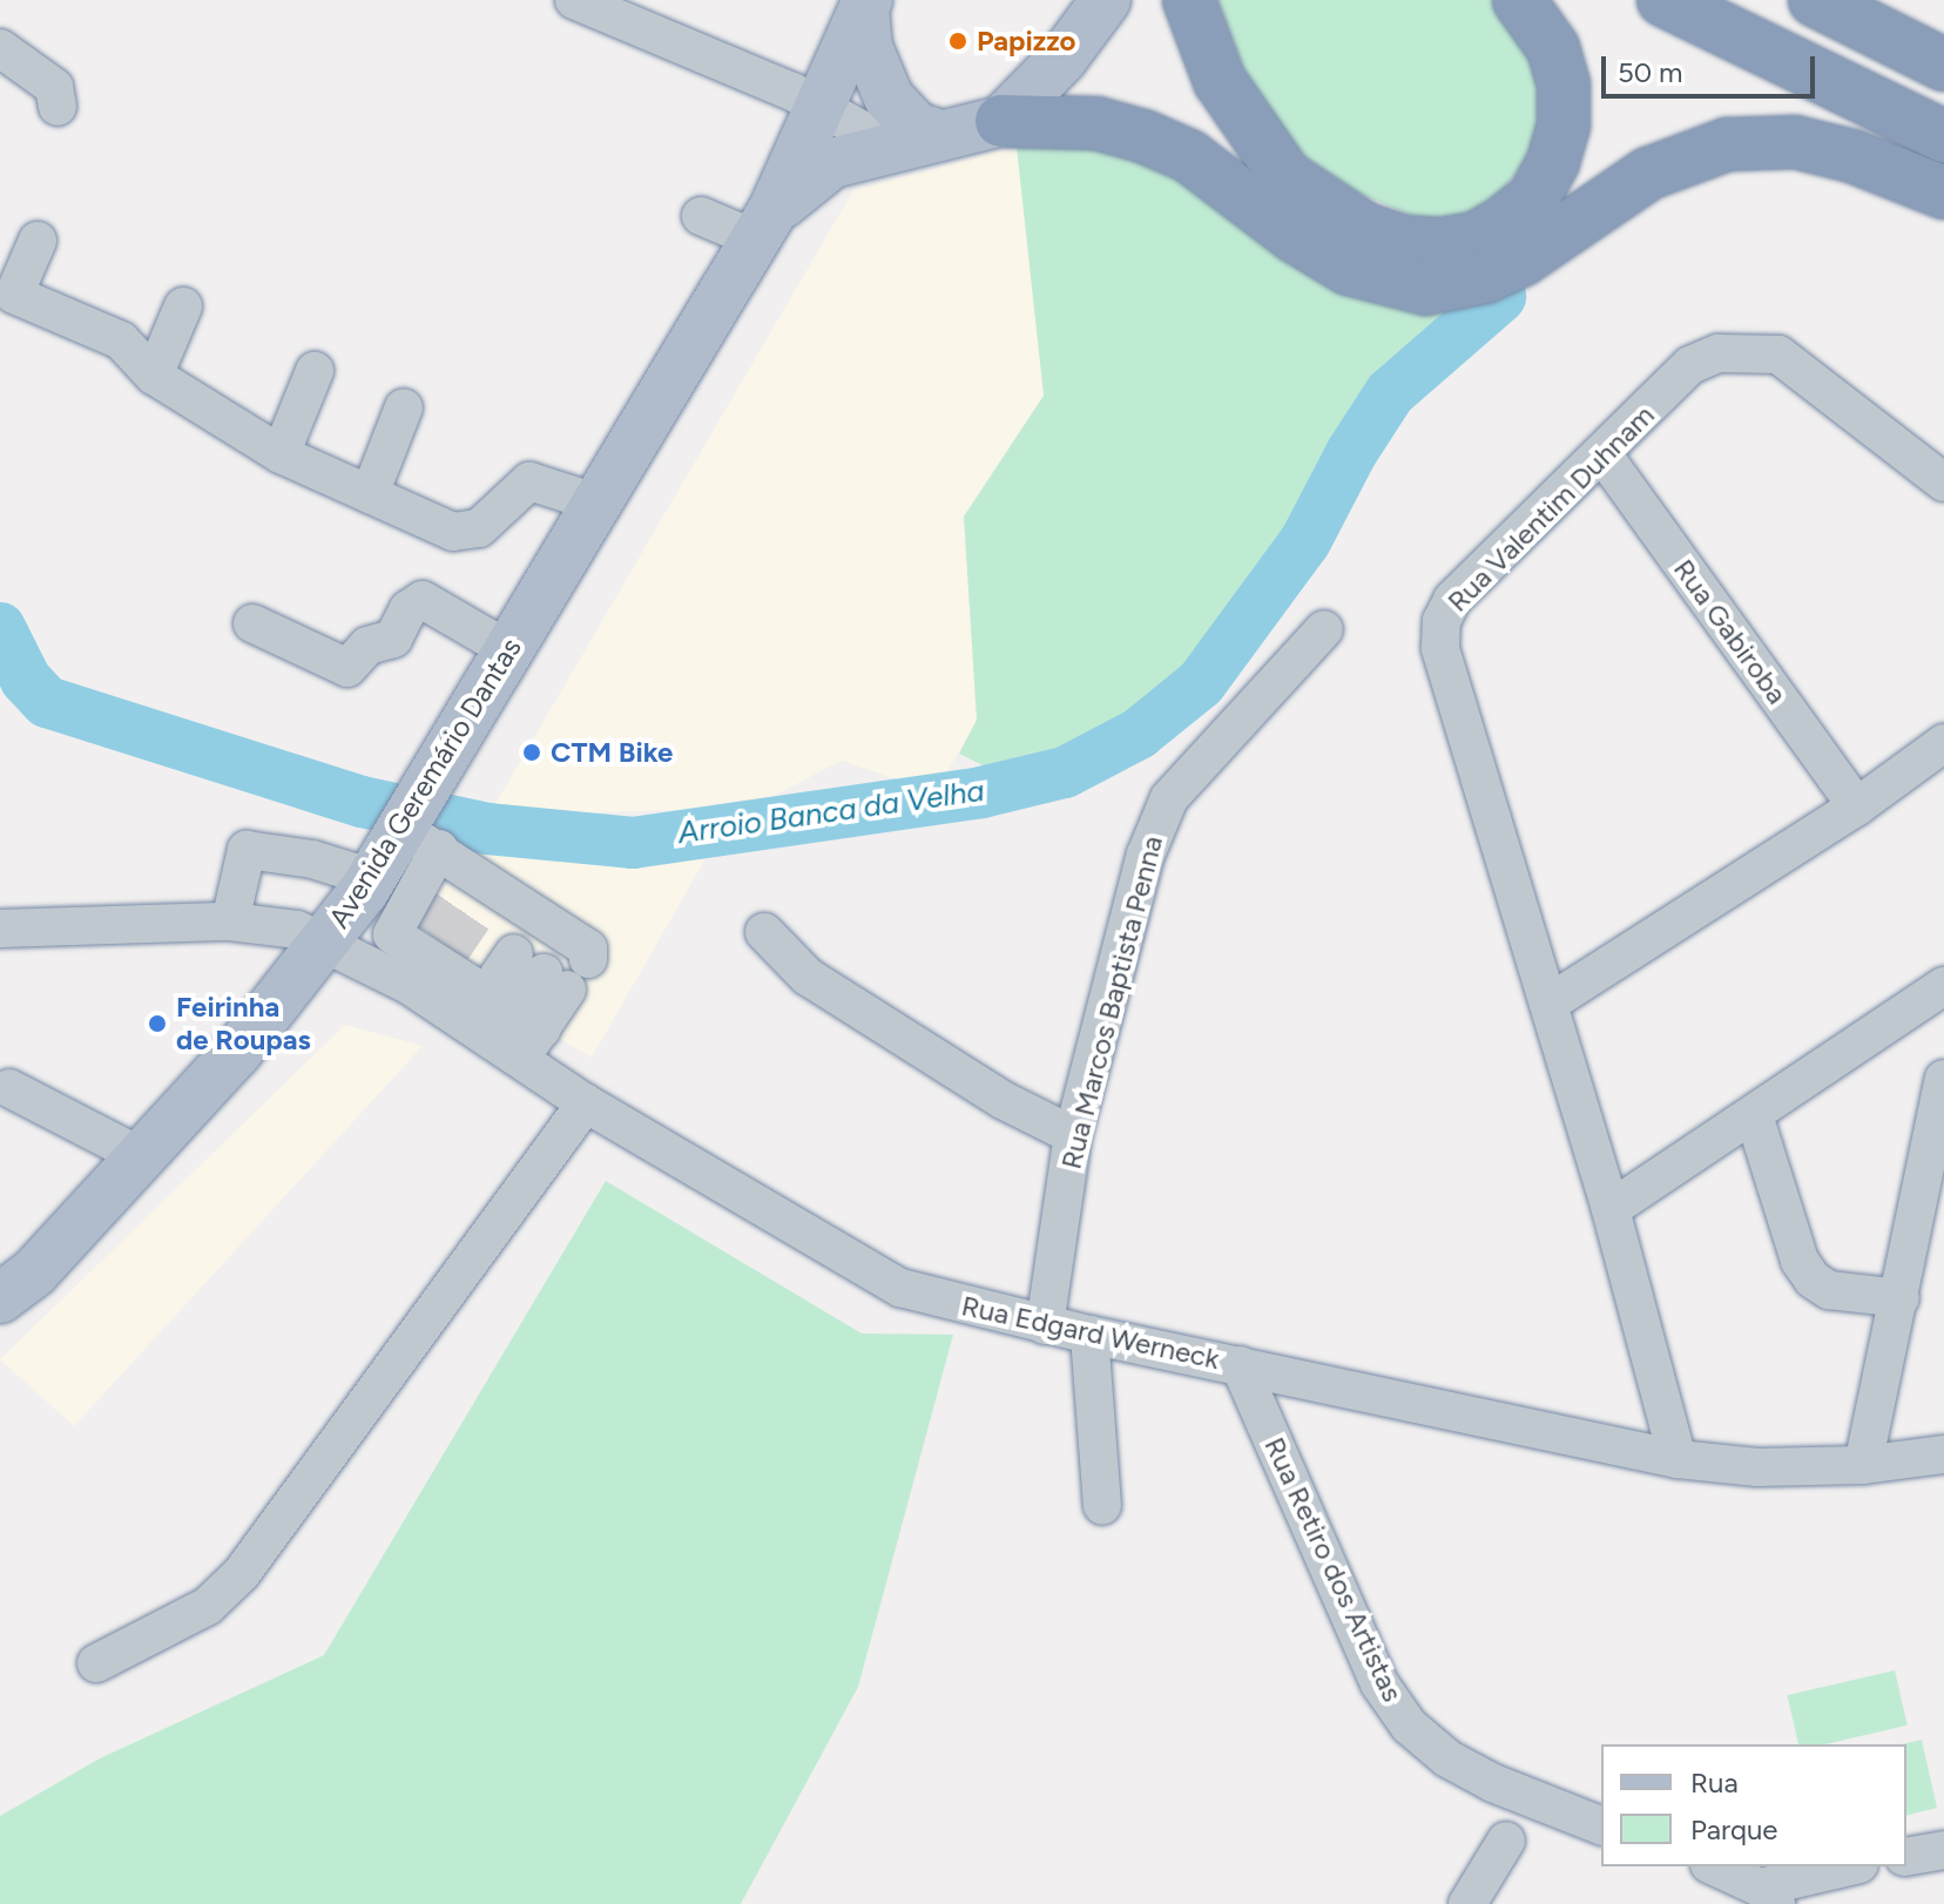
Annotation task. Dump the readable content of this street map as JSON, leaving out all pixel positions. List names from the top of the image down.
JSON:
{
  "streets": {
    "main road": ["Avenida Geremário Dantas"],
    "street": [
      "Rua Valentim Duhnam",
      "Rua Gabiroba",
      "Rua Marcos Baptista Penna",
      "Rua Edgard Werneck",
      "Rua Retiro dos Artistas"
    ]
  },
  "crossings": [
    ["Rua Valentim Duhnam", "Rua Gabiroba"],
    ["Rua Valentim Duhnam", "Rua Edgard Werneck"],
    ["Avenida Geremário Dantas", "Rua Edgard Werneck"],
    ["Rua Marcos Baptista Penna", "Rua Edgard Werneck"],
    ["Rua Edgard Werneck", "Rua Retiro dos Artistas"]
  ],
  "water": ["Arroio Banca da Velha"],
  "places": ["Papizzo", "CTM Bike", "Feirinha de Roupas"],
  "legend": ["Rua", "Parque"],
  "scale_bar": "50 m"
}
